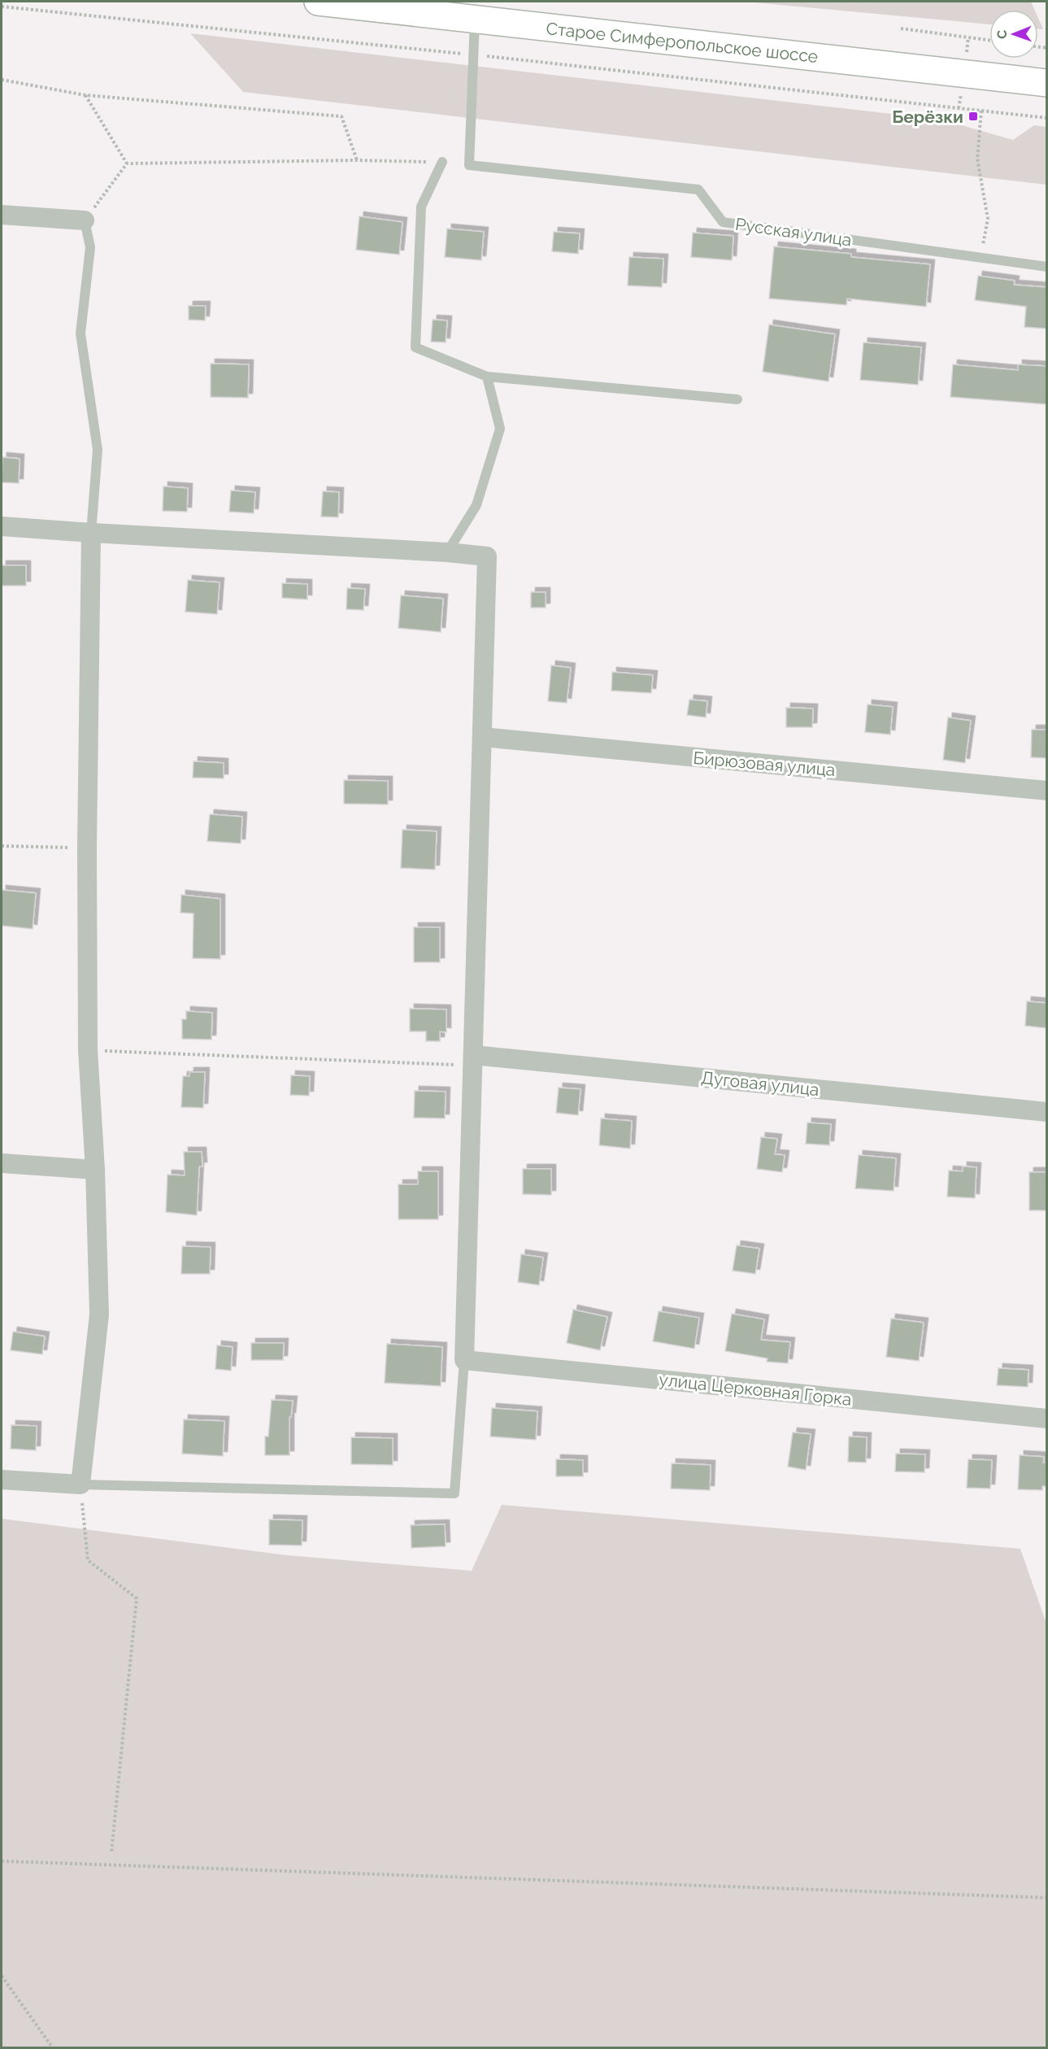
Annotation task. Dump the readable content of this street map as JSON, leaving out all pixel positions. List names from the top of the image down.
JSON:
{
  "streets": {
    "main road": ["Старое Симферопольское шоссе"],
    "street": ["Бирюзовая улица", "Дуговая улица", "улица Церковная Горка"],
    "lane": ["Русская улица"]
  },
  "places": {
    "transit": ["Берёзки"]
  },
  "north": "left"
}
